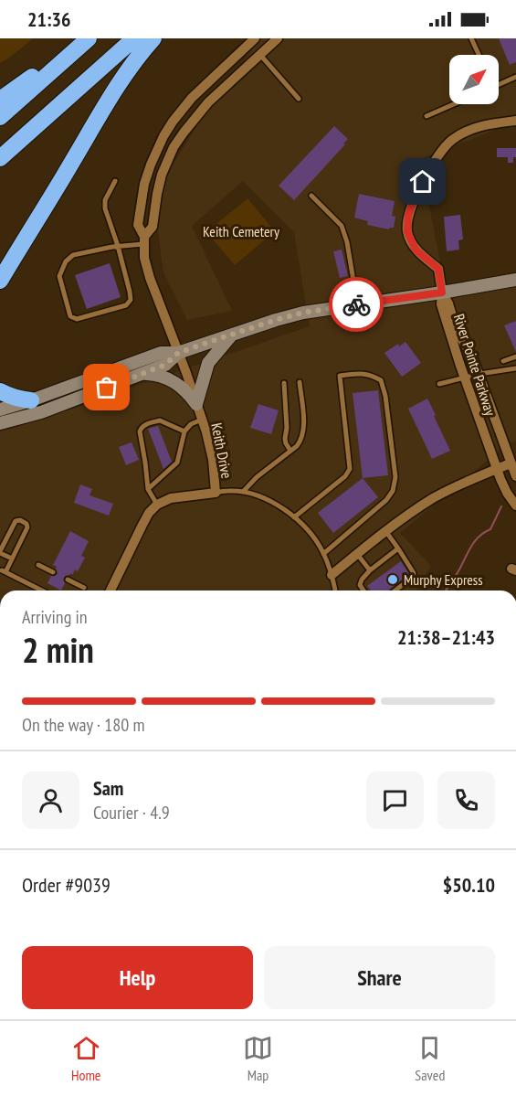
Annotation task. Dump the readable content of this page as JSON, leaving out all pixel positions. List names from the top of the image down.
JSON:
{
  "streets": {
    "street": ["River Pointe Parkway", "Keith Drive"]
  },
  "parks": ["Keith Cemetery"],
  "places": ["Murphy Express"],
  "north": "top right",
  "page": {
    "status": "21:36",
    "heading": ["2 min", "Arriving in", "21:38–21:43"],
    "panel": [
      "Sam",
      "Courier · 4.9",
      "Order #9039",
      "$50.10"
    ],
    "bar": "On the way · 180 m",
    "buttons": ["Help", "Share"],
    "tabs": ["Home", "Map", "Saved"]
  }
}
